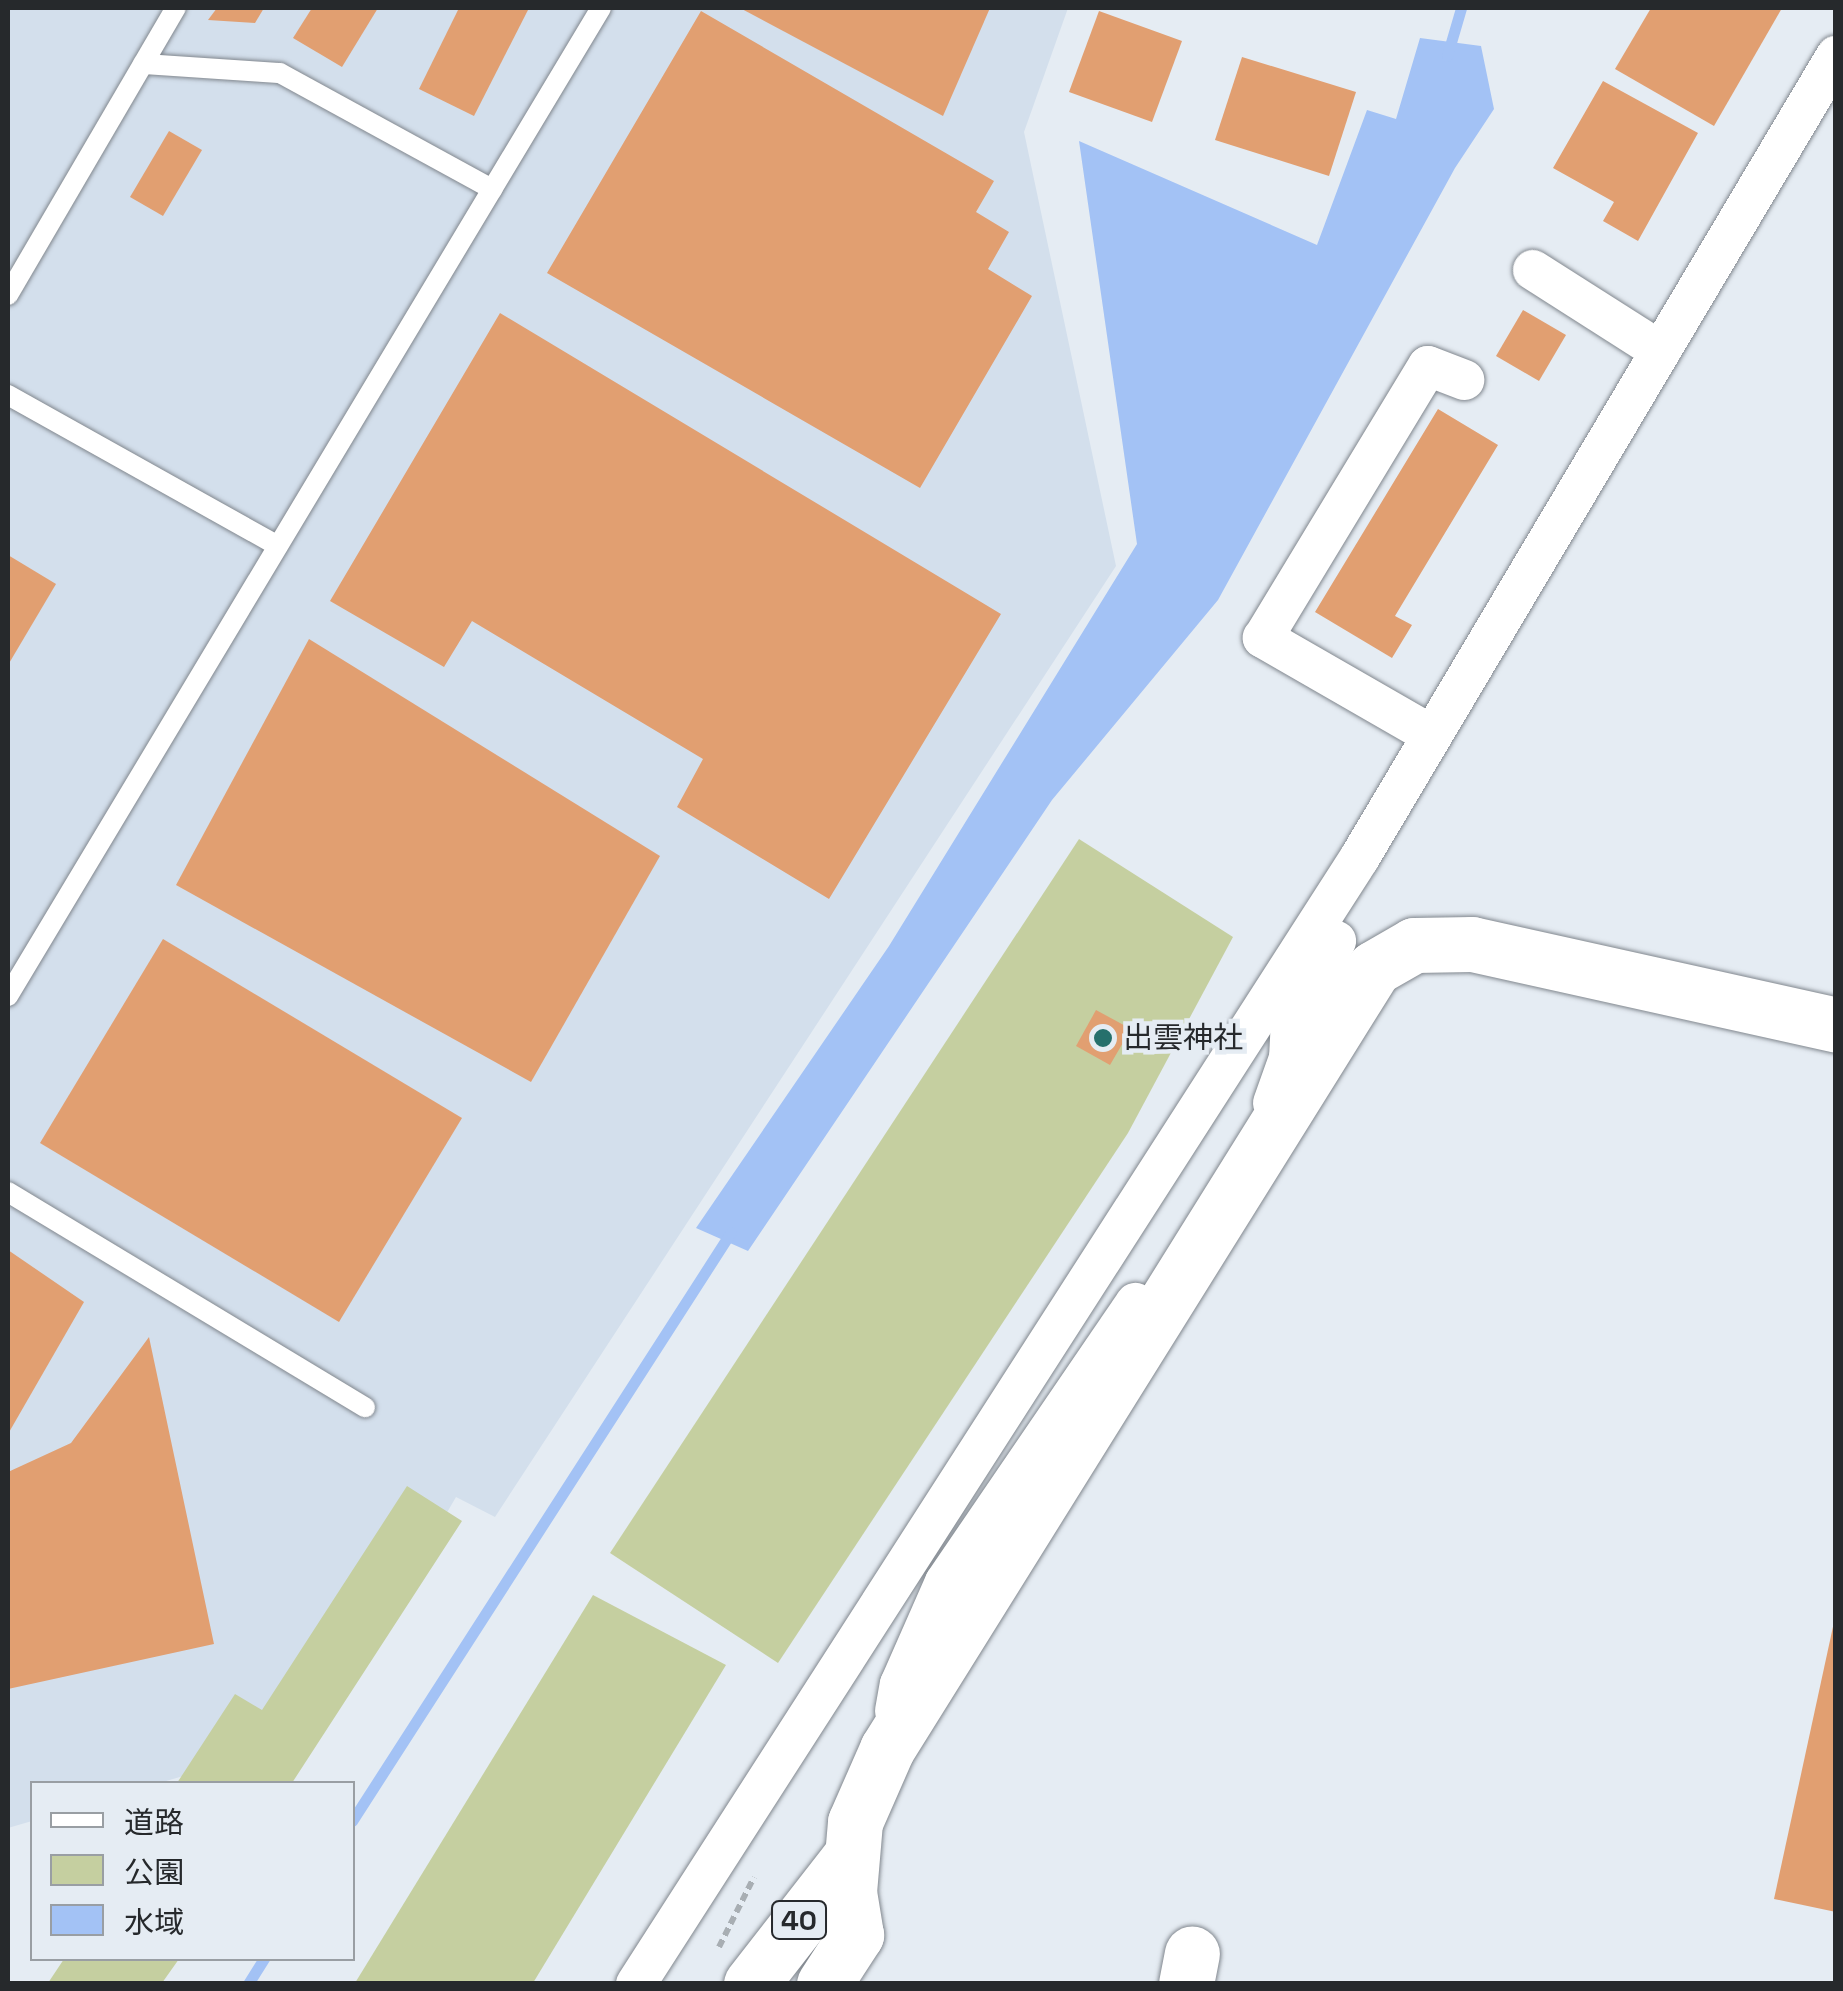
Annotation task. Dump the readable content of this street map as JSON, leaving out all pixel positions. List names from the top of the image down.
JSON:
{
  "streets": {
    "street": ["40"]
  },
  "places": ["出雲神社"],
  "legend": ["道路", "公園", "水域"]
}
